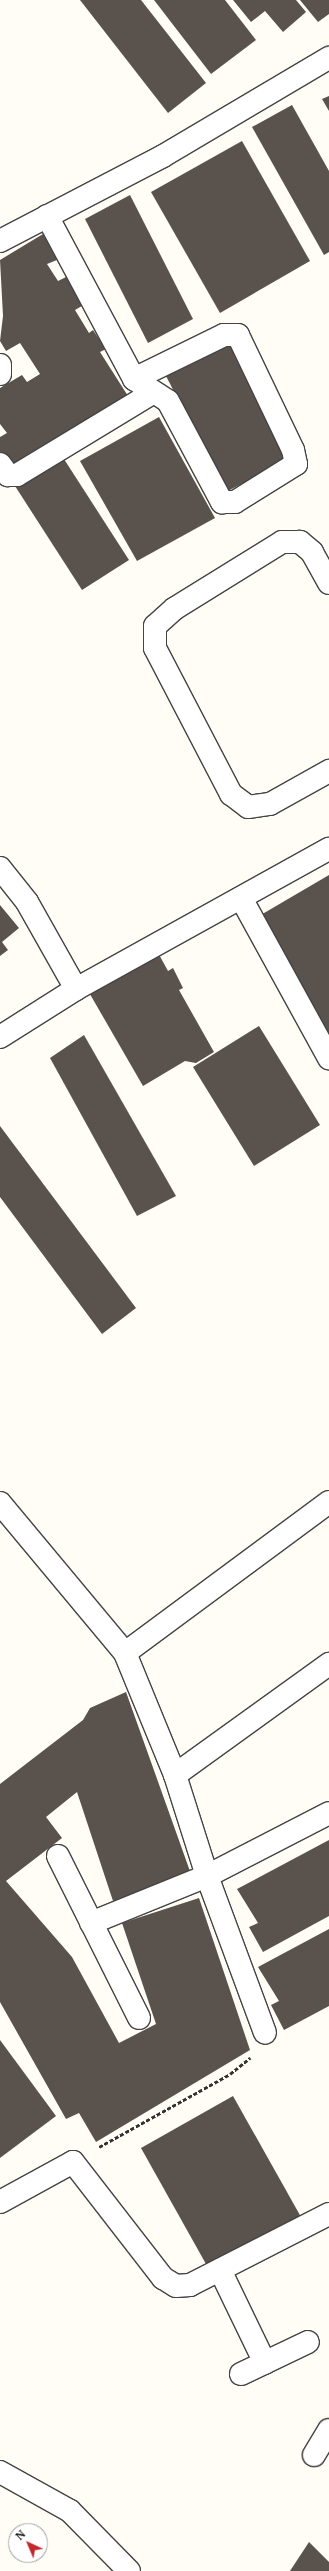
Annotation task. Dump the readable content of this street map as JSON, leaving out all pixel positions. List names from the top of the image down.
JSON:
{
  "north": "top left"
}
